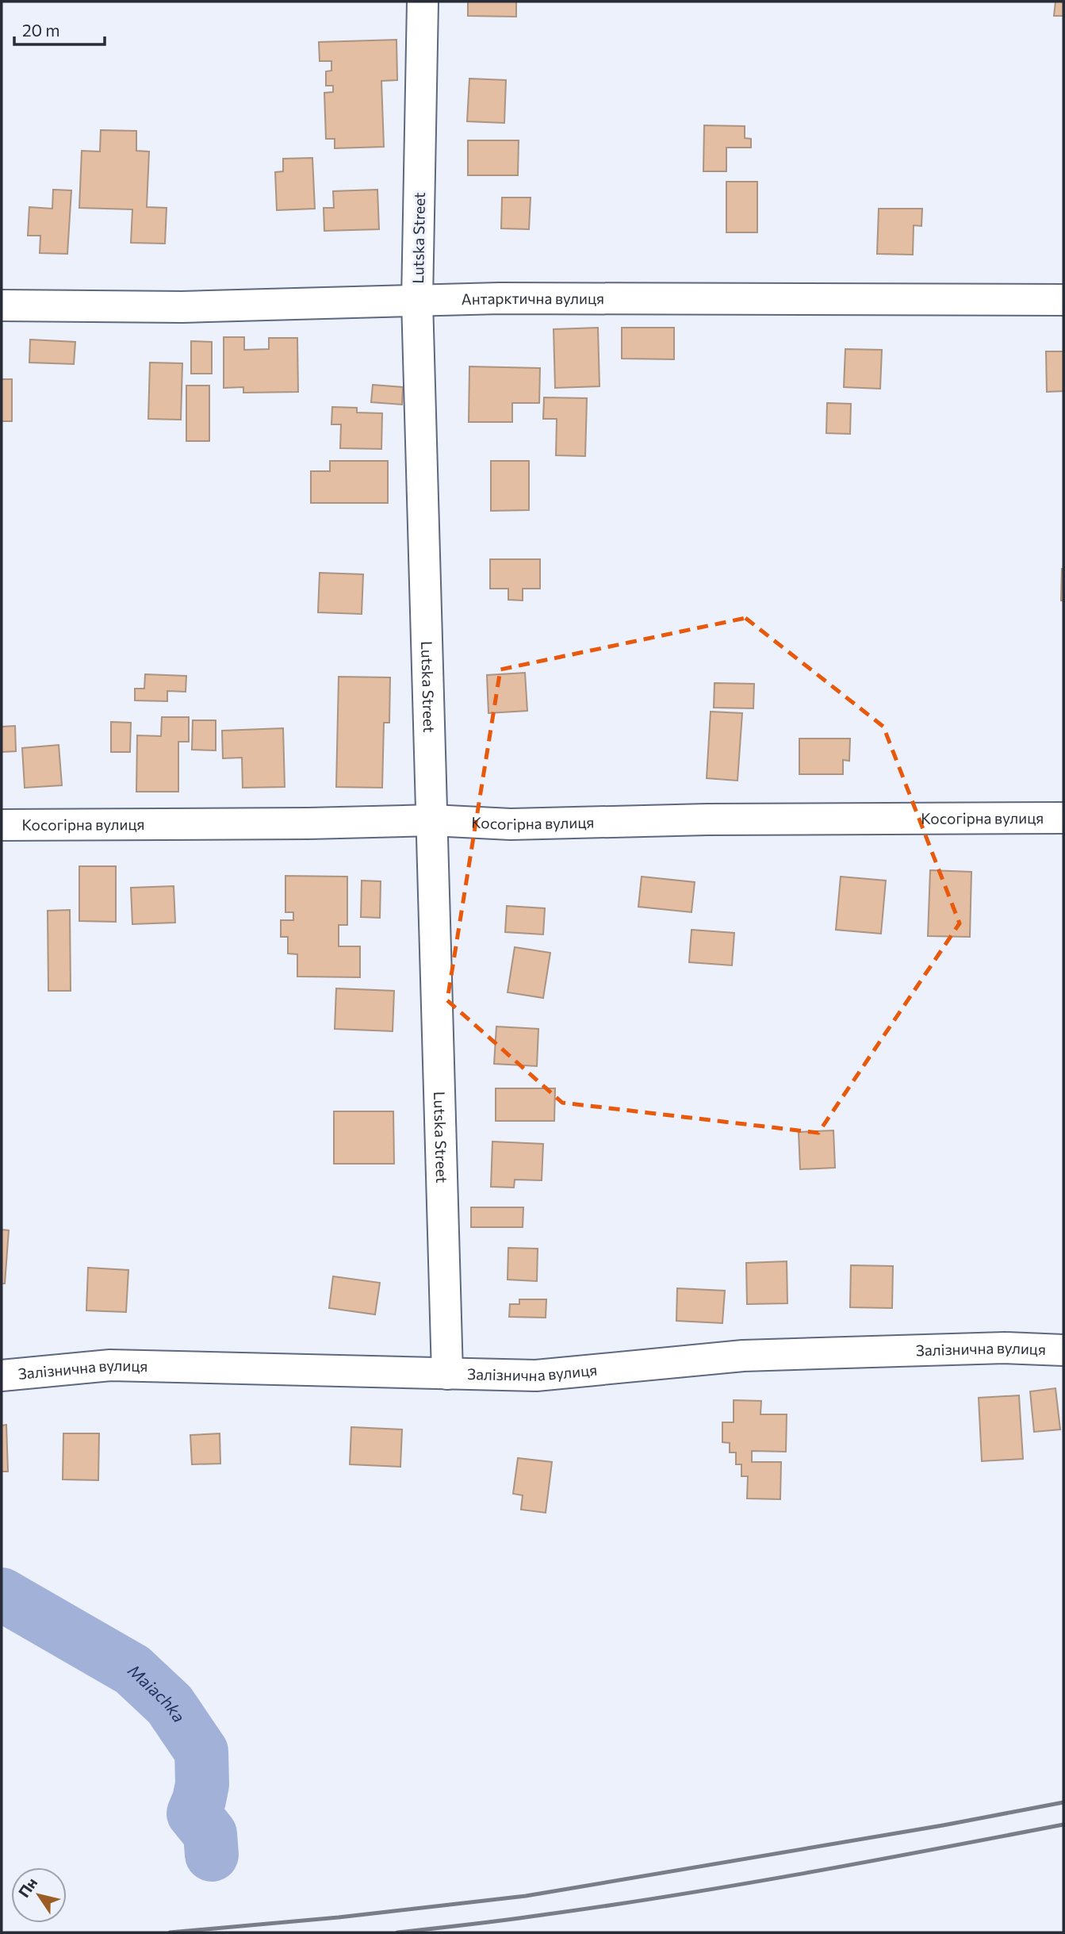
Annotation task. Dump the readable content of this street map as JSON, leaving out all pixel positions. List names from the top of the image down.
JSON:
{
  "streets": {
    "street": [
      "Lutska Street",
      "Антарктична вулиця",
      "Косогірна вулиця",
      "Залізнична вулиця"
    ]
  },
  "crossings": [
    ["Lutska Street", "Антарктична вулиця"],
    ["Lutska Street", "Косогірна вулиця"],
    ["Lutska Street", "Залізнична вулиця"]
  ],
  "water": ["Maiachka"],
  "scale_bar": "20 m",
  "north": "top left"
}
